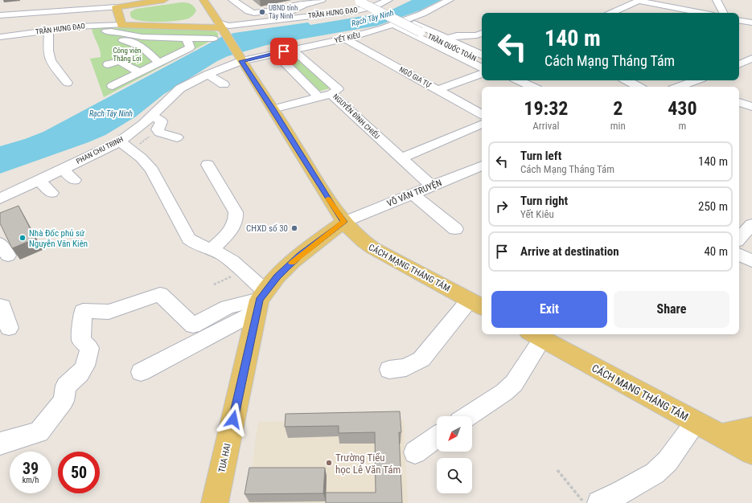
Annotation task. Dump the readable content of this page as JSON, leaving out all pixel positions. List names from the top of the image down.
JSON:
{
  "streets": {
    "main road": ["TRẦN HƯNG ĐẠO", "CÁCH MẠNG THÁNG TÁM", "TUA HAI"],
    "street": [
      "YẾT KIÊU",
      "TRẦN QUỐC TOẢN",
      "NGÔ GIA TỰ",
      "NGUYỄN ĐÌNH CHIỂU",
      "PHAN CHU TRINH",
      "VÕ VĂN TRUYỆN"
    ]
  },
  "crossings": [
    ["TRẦN HƯNG ĐẠO", "CÁCH MẠNG THÁNG TÁM"],
    ["YẾT KIÊU", "NGÔ GIA TỰ"],
    ["YẾT KIÊU", "NGUYỄN ĐÌNH CHIỂU"],
    ["YẾT KIÊU", "PHAN CHU TRINH"],
    ["YẾT KIÊU", "CÁCH MẠNG THÁNG TÁM"],
    ["NGUYỄN ĐÌNH CHIỂU", "VÕ VĂN TRUYỆN"],
    ["PHAN CHU TRINH", "CÁCH MẠNG THÁNG TÁM"],
    ["VÕ VĂN TRUYỆN", "CÁCH MẠNG THÁNG TÁM"],
    ["VÕ VĂN TRUYỆN", "TUA HAI"],
    ["CÁCH MẠNG THÁNG TÁM", "TUA HAI"]
  ],
  "water": ["Rạch Tây Ninh"],
  "parks": ["Công viên Thắng Lợi"],
  "places": [
    "UBND tỉnh Tây Ninh",
    "CHXD số 30",
    "Nhà Đốc phủ sứ Nguyễn Văn Kiên",
    "Trường Tiểu học Lê Văn Tám"
  ],
  "north": "bottom left",
  "page": {
    "turn": ["140 m", "Cách Mạng Tháng Tám"],
    "eta": [
      "19:32",
      "Arrival",
      "2",
      "min",
      "430",
      "m"
    ],
    "list": [
      {
        "name": "Turn left",
        "note": "Cách Mạng Tháng Tám",
        "value": "140 m"
      },
      {
        "name": "Turn right",
        "note": "Yết Kiêu",
        "value": "250 m"
      },
      {
        "name": "Arrive at destination",
        "value": "40 m"
      }
    ],
    "buttons": ["Exit", "Share"],
    "speed": "39 km/h",
    "limit": "50"
  }
}
